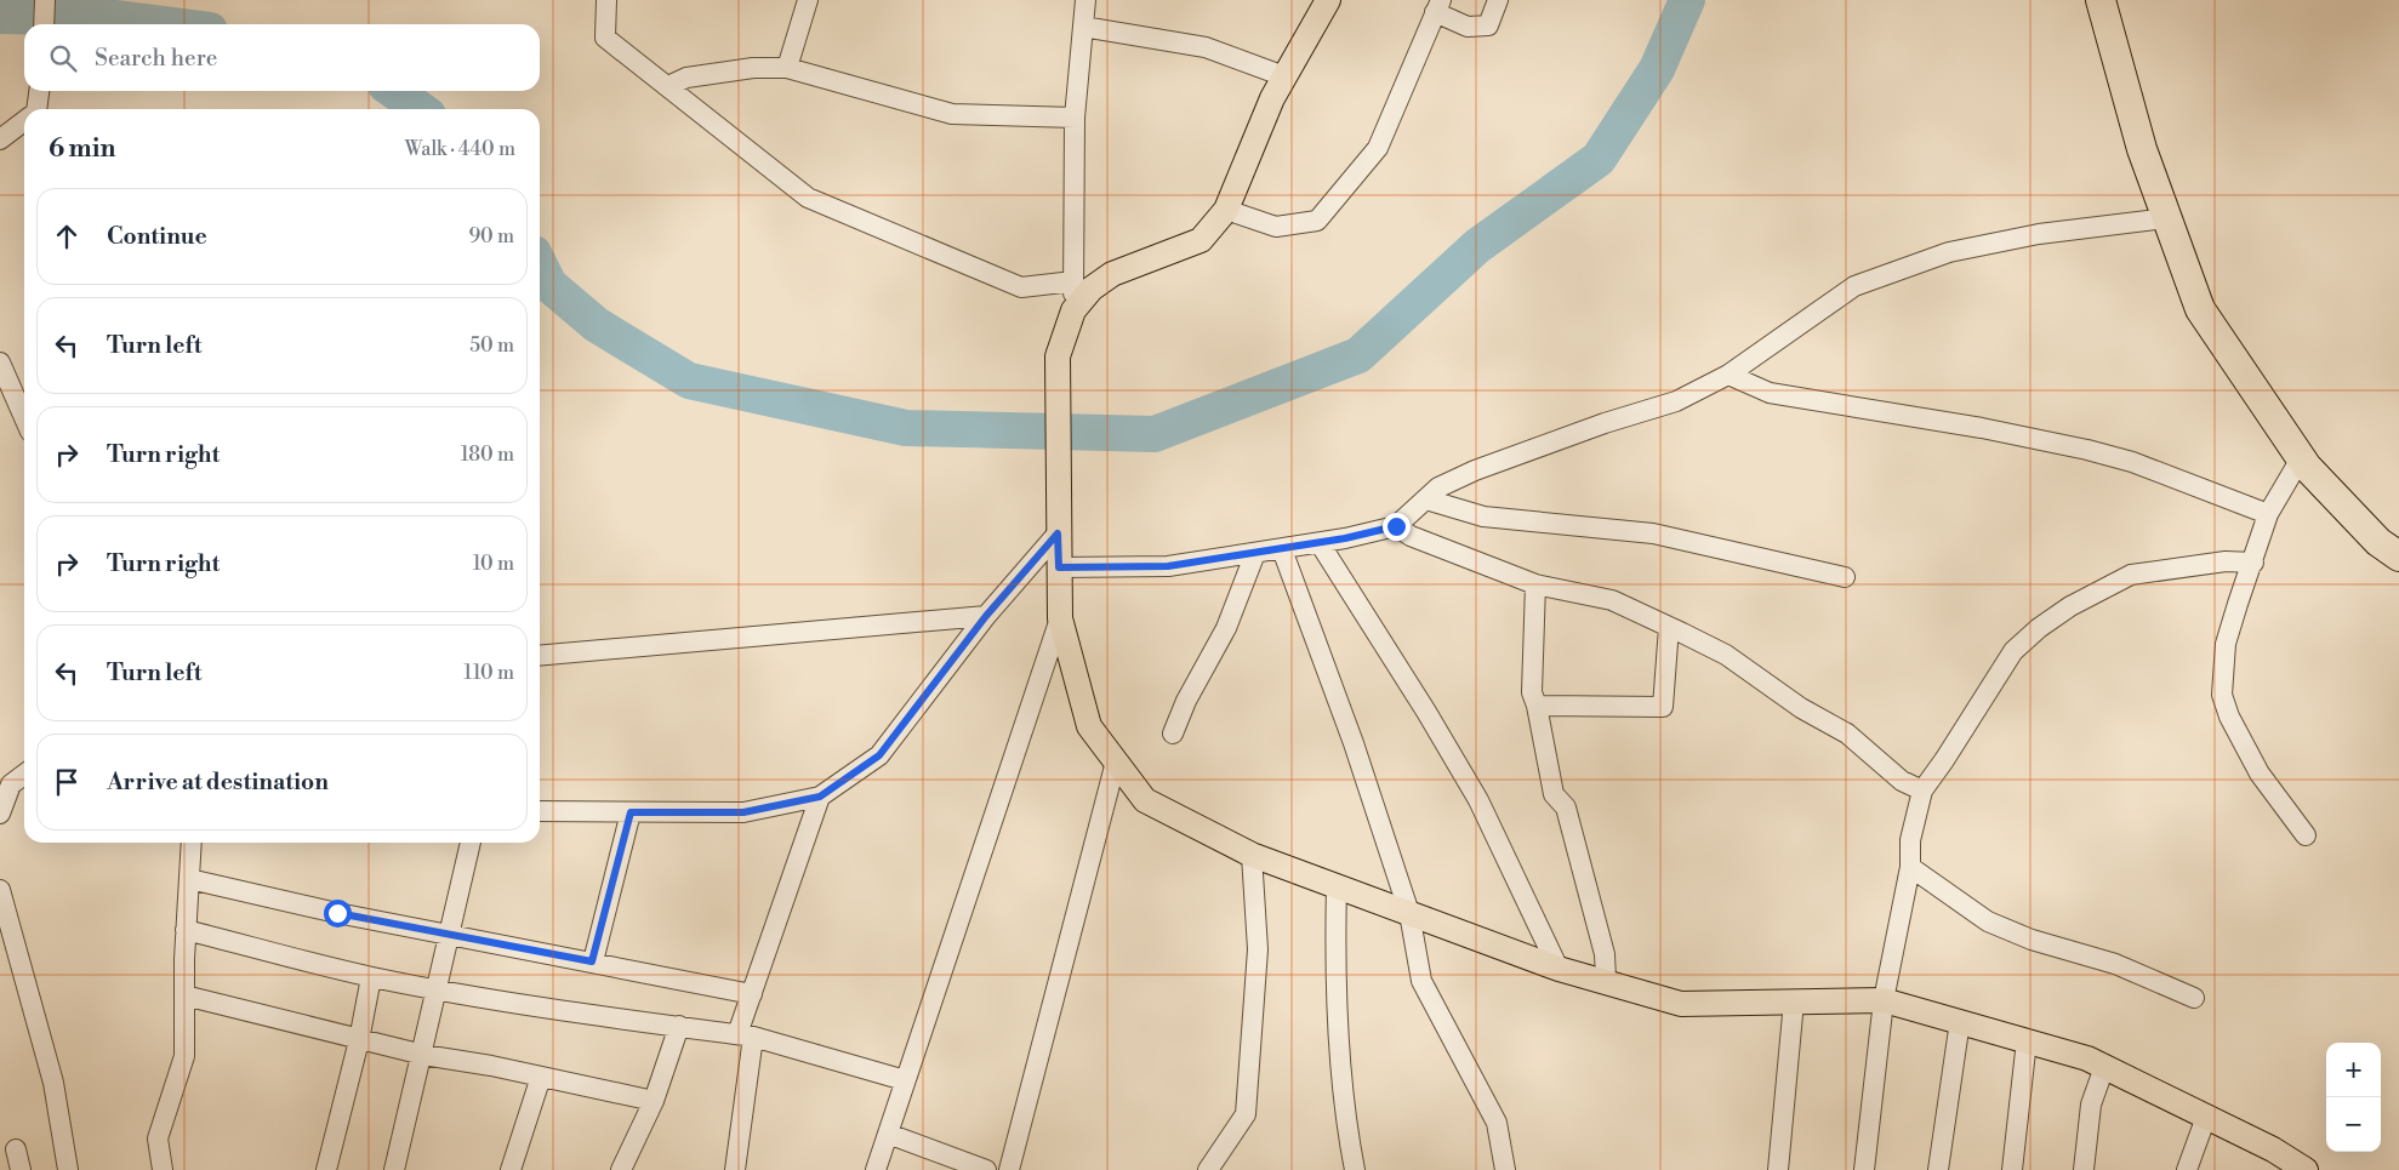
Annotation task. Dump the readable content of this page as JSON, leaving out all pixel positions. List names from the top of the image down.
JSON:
{
  "page": {
    "search": "Search here",
    "heading": ["6 min", "Walk · 440 m"],
    "list": [
      ["Continue", "90 m"],
      ["Turn left", "50 m"],
      ["Turn right", "180 m"],
      ["Turn right", "10 m"],
      ["Turn left", "110 m"],
      "Arrive at destination"
    ],
    "map_buttons": ["+", "−"]
  }
}
